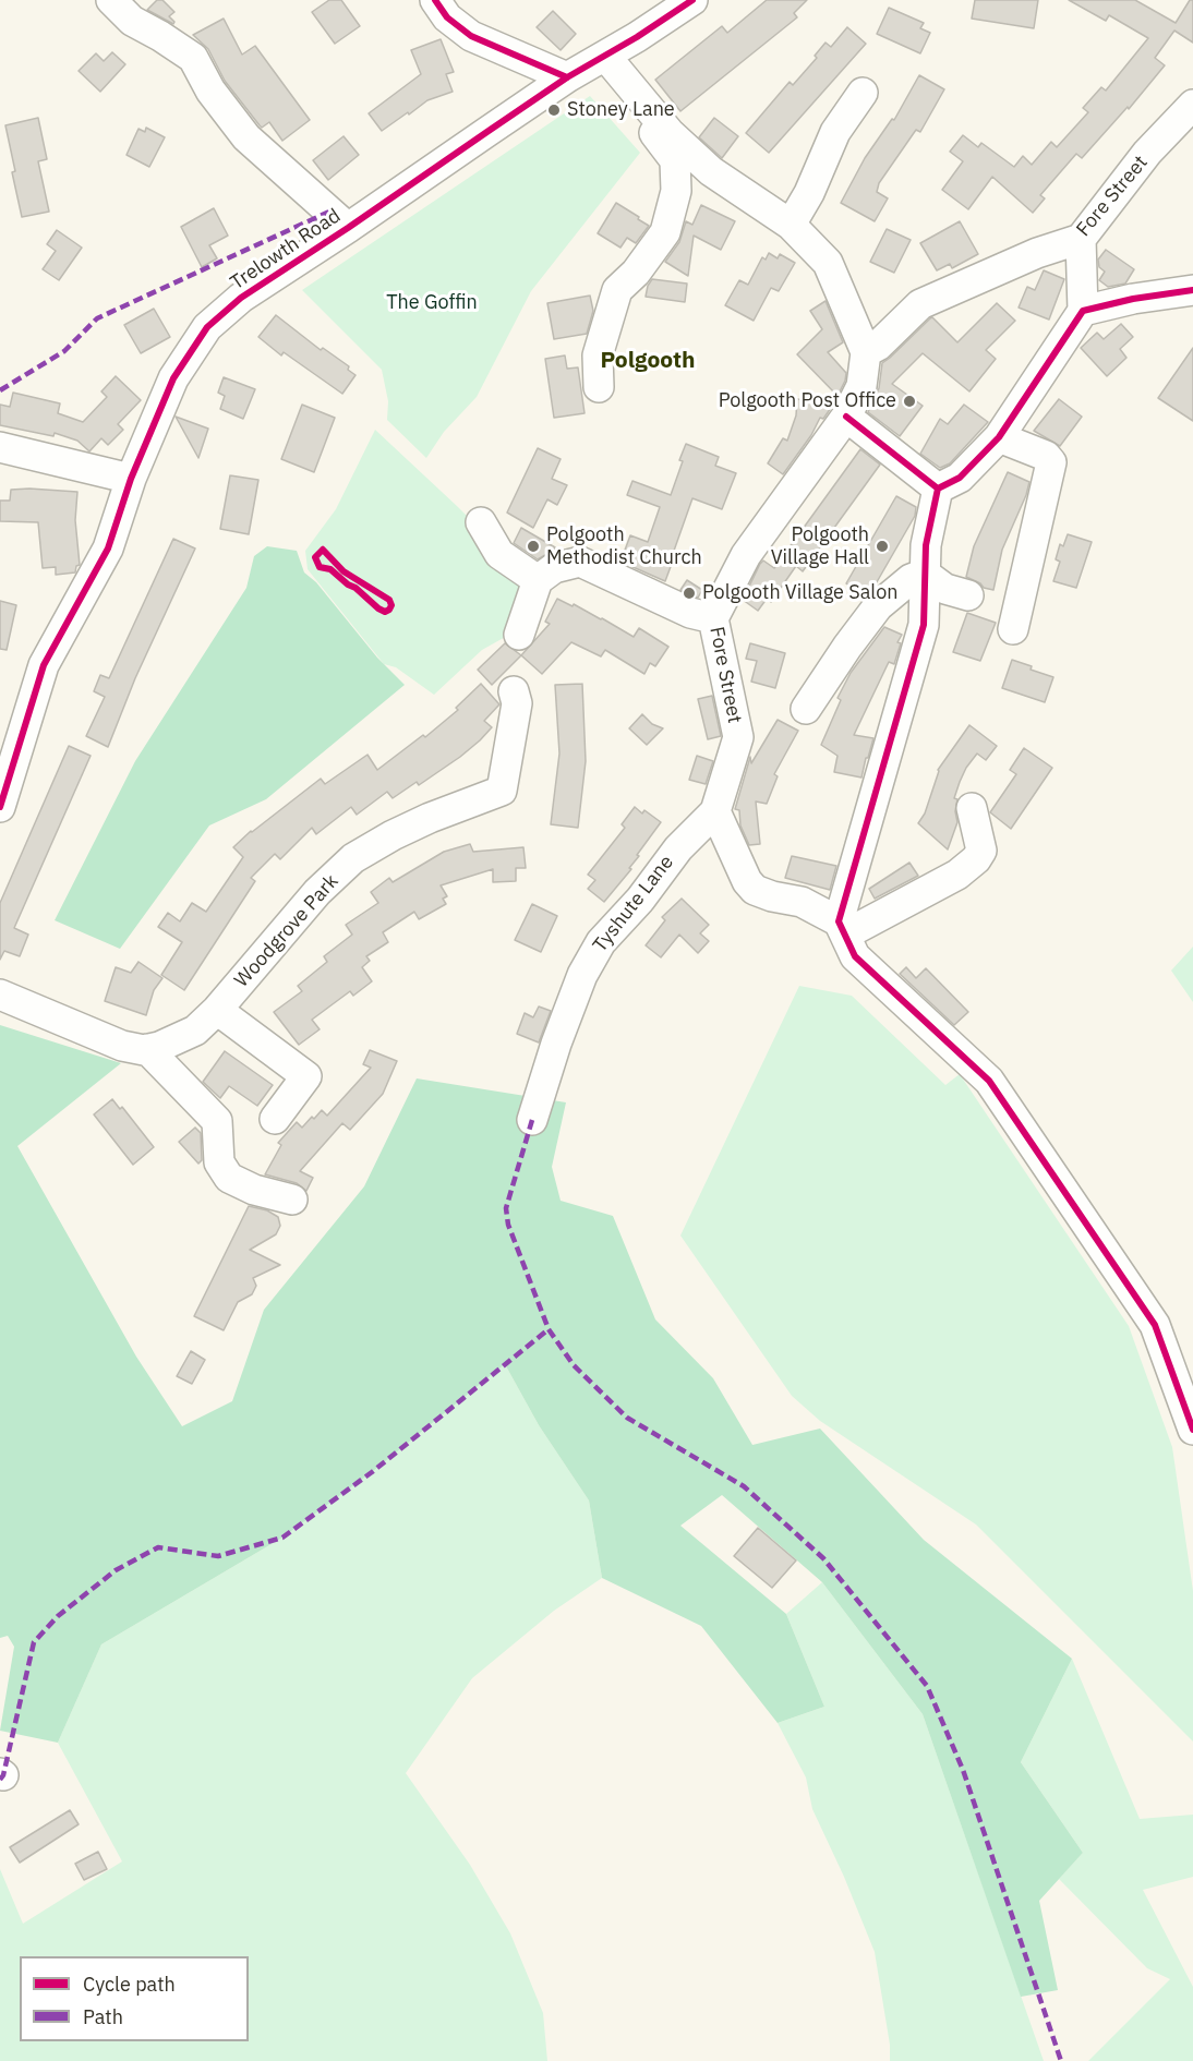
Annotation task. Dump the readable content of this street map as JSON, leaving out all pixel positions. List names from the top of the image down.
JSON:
{
  "streets": {
    "street": [
      "Fore Street",
      "Trelowth Road",
      "Tyshute Lane",
      "Woodgrove Park"
    ]
  },
  "crossings": [
    ["Fore Street", "Tyshute Lane"]
  ],
  "districts": ["Polgooth"],
  "parks": ["The Goffin"],
  "places": [
    "Stoney Lane",
    "Polgooth Post Office",
    "Polgooth Methodist Church",
    "Polgooth Village Hall",
    "Polgooth Village Salon"
  ],
  "legend": ["Cycle path", "Path"]
}
